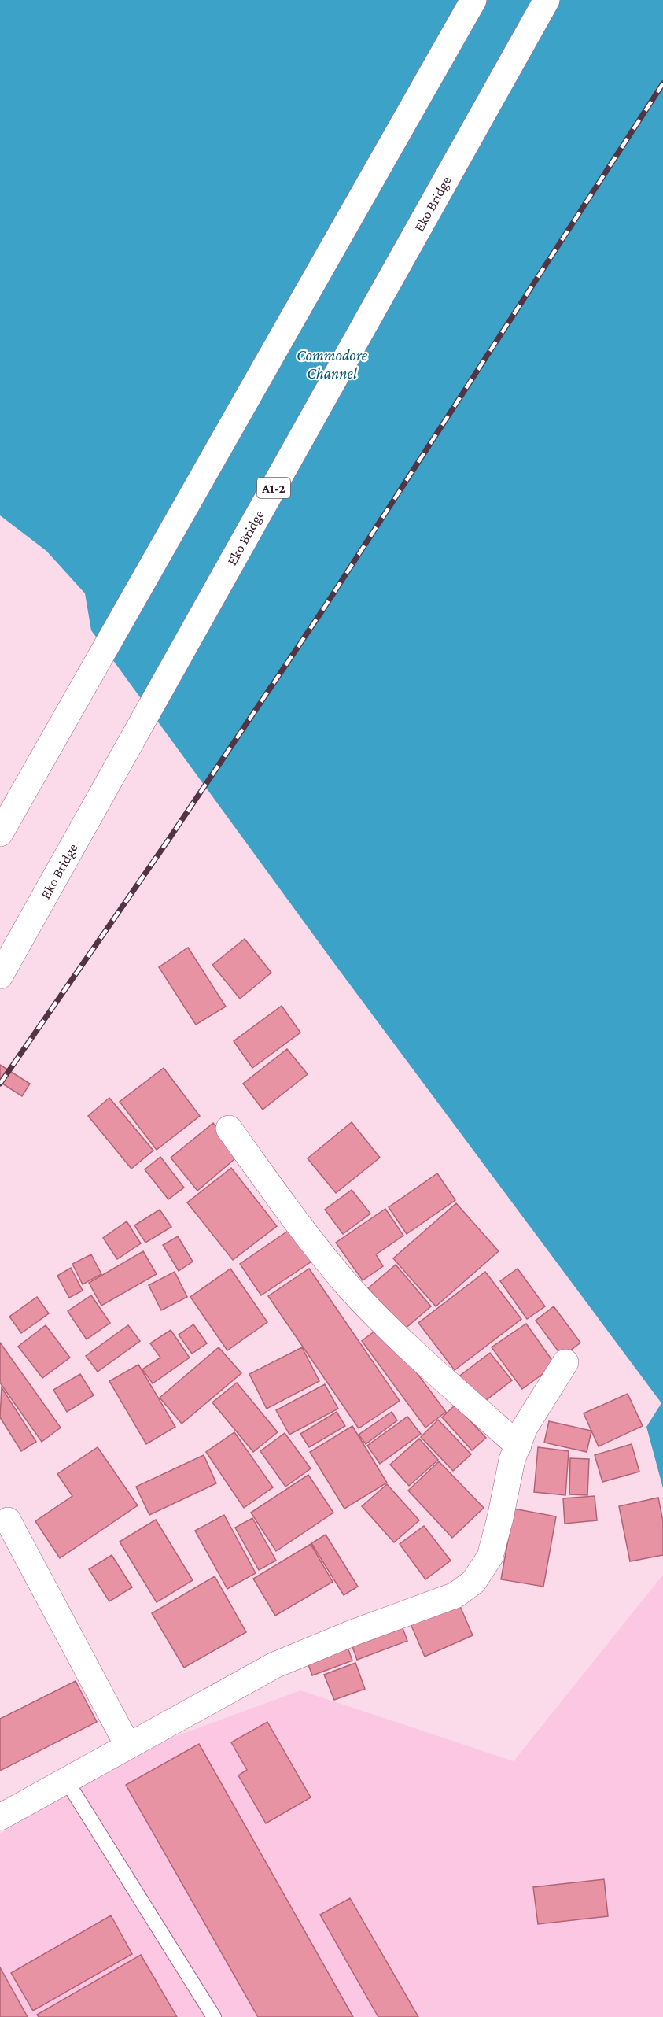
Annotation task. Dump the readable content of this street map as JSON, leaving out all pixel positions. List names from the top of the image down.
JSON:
{
  "streets": {
    "main road": ["Eko Bridge", "A1-2"]
  },
  "water": ["Commodore Channel"]
}
